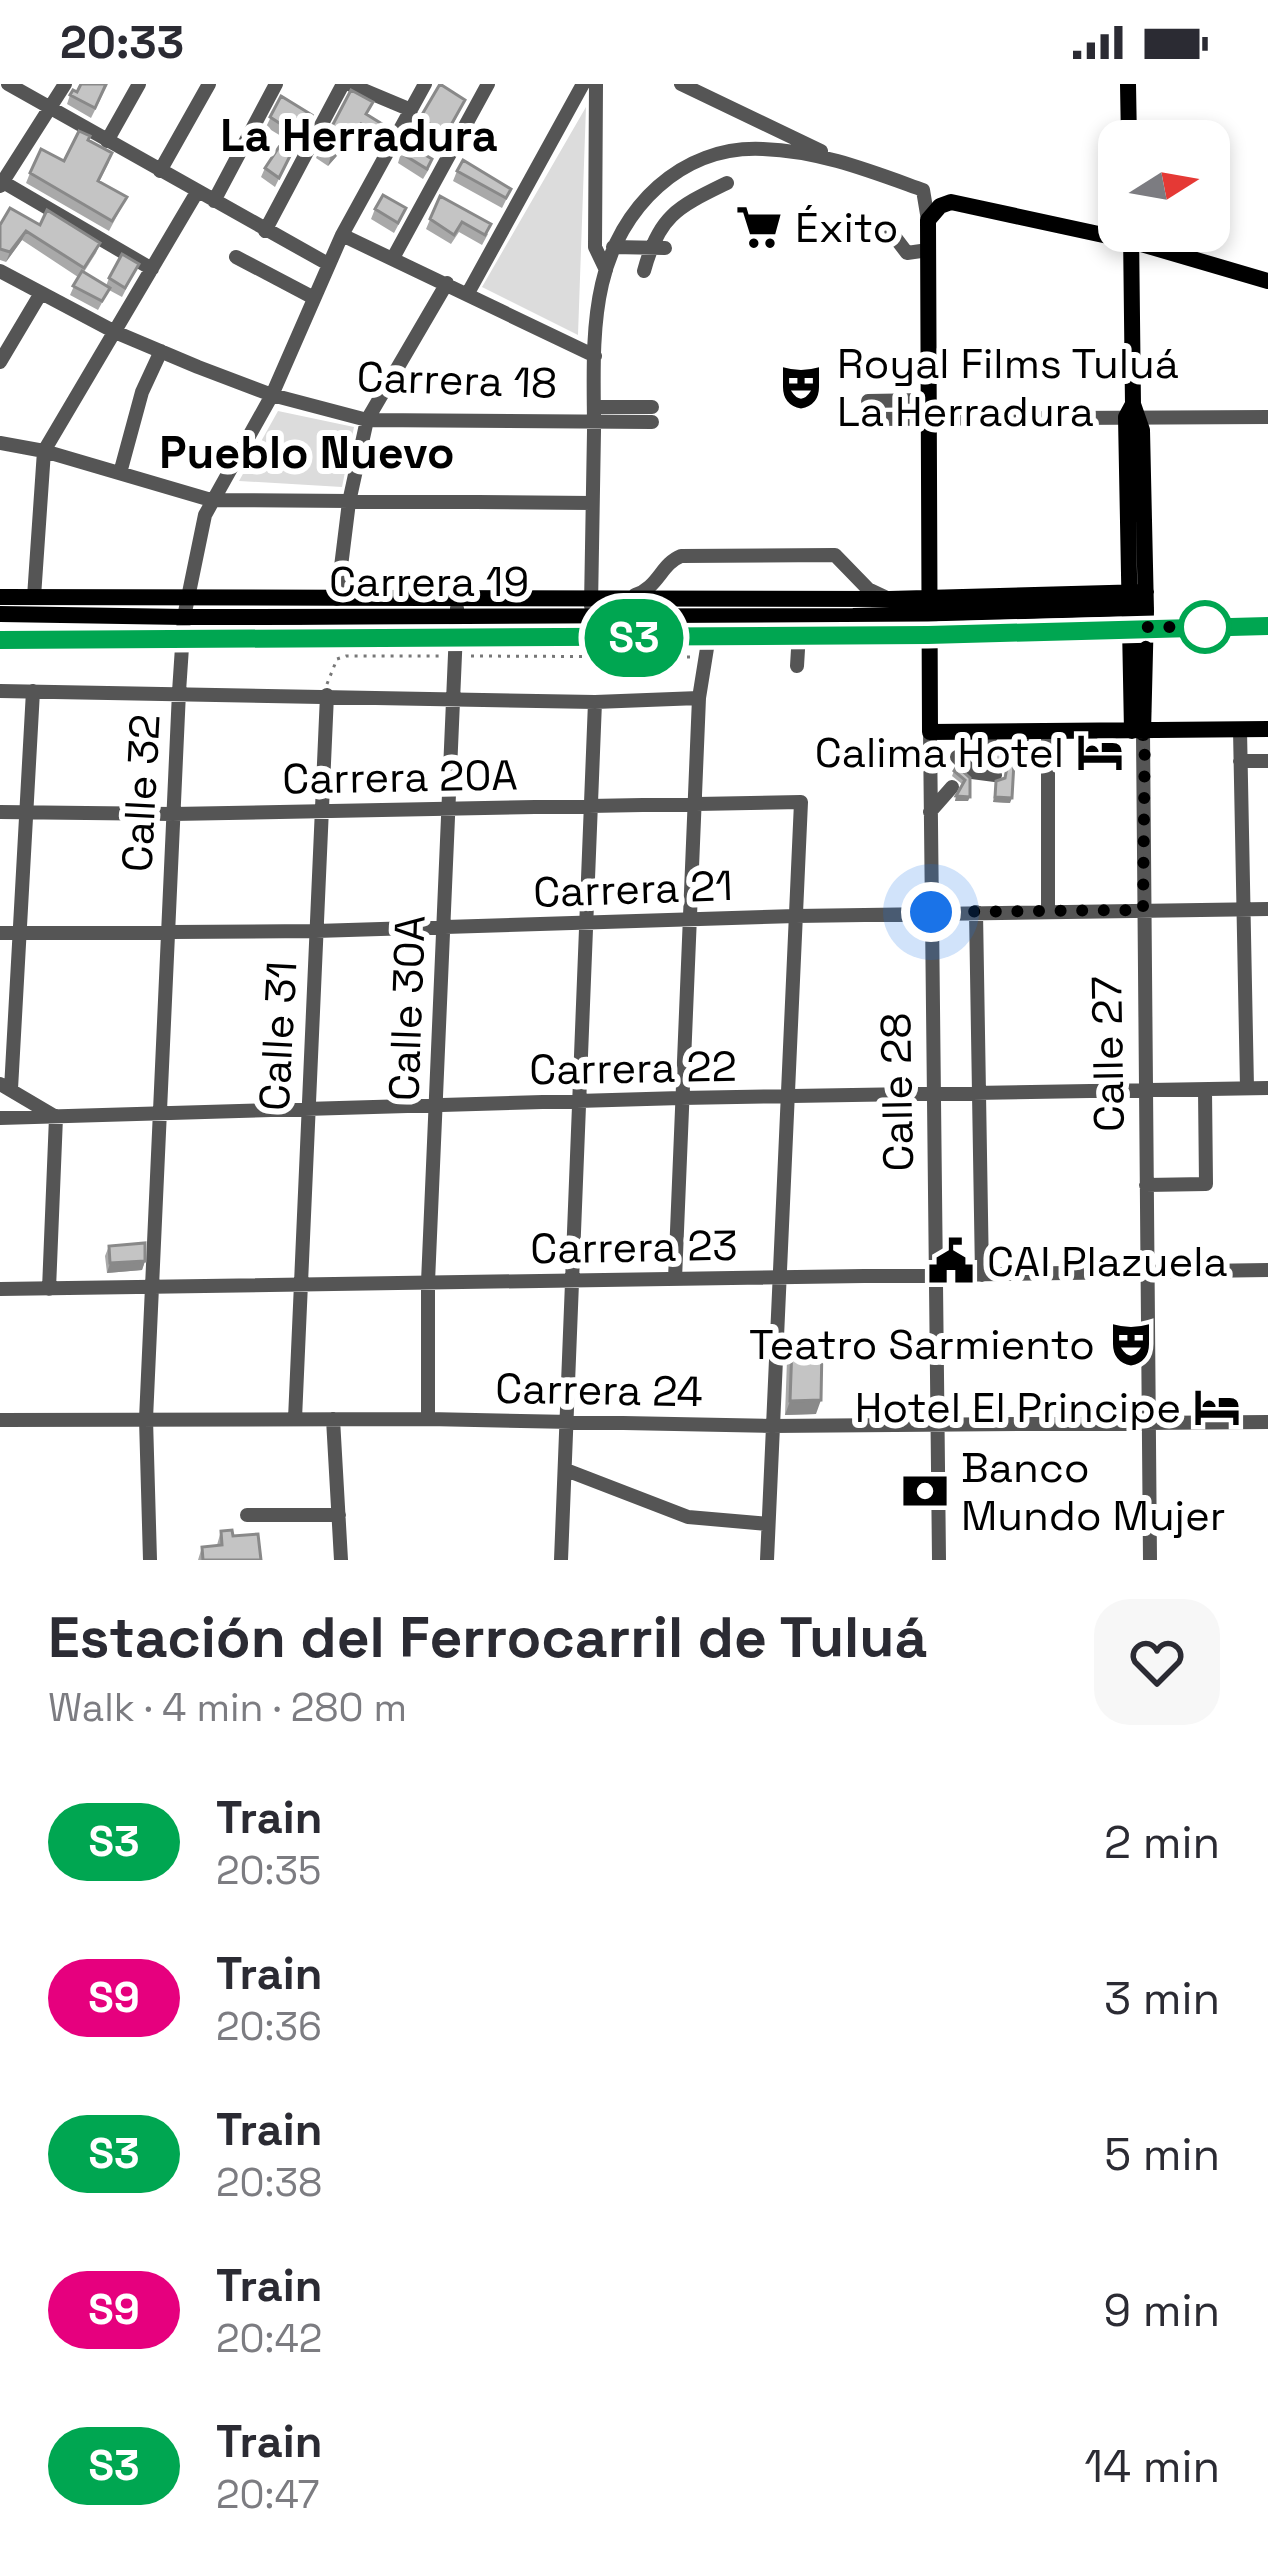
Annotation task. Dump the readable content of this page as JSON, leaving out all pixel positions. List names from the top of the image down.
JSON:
{
  "streets": {
    "main road": ["Carrera 19", "Calle 27", "Calle 28"],
    "street": [
      "Carrera 18",
      "Carrera 20A",
      "Calle 32",
      "Carrera 21",
      "Calle 30A",
      "Calle 31",
      "Carrera 22",
      "Carrera 23",
      "Carrera 24"
    ]
  },
  "crossings": [
    ["Carrera 18", "Calle 32"],
    ["Carrera 19", "Calle 32"],
    ["Carrera 19", "Calle 30A"],
    ["Carrera 19", "Calle 27"],
    ["Carrera 19", "Calle 28"],
    ["Carrera 20A", "Calle 32"],
    ["Carrera 20A", "Carrera 21"],
    ["Carrera 20A", "Calle 30A"],
    ["Carrera 20A", "Calle 31"],
    ["Calle 32", "Carrera 21"],
    ["Calle 32", "Carrera 22"],
    ["Calle 32", "Carrera 23"],
    ["Calle 32", "Carrera 24"],
    ["Carrera 21", "Calle 30A"],
    ["Carrera 21", "Calle 31"],
    ["Carrera 21", "Calle 27"],
    ["Carrera 21", "Calle 28"],
    ["Calle 30A", "Carrera 22"],
    ["Calle 30A", "Carrera 23"],
    ["Calle 30A", "Carrera 24"],
    ["Calle 31", "Carrera 22"],
    ["Calle 31", "Carrera 23"],
    ["Calle 31", "Carrera 24"],
    ["Calle 27", "Carrera 22"],
    ["Calle 27", "Carrera 23"],
    ["Calle 27", "Carrera 24"],
    ["Carrera 22", "Calle 28"],
    ["Calle 28", "Carrera 23"],
    ["Calle 28", "Carrera 24"]
  ],
  "districts": ["La Herradura", "Pueblo Nuevo"],
  "places": {
    "supermarket": ["Éxito"],
    "theatre": ["Royal Films Tuluá La Herradura", "Teatro Sarmiento"],
    "hotel": ["Calima Hotel", "Hotel El Principe"],
    "public building": ["CAI Plazuela"],
    "bank": ["Banco Mundo Mujer"]
  },
  "north": "right",
  "page": {
    "status": "20:33",
    "on_map": "S3",
    "heading": ["Estación del Ferrocarril de Tuluá", "Walk · 4 min · 280 m"],
    "list": [
      {
        "mark": "S3",
        "name": "Train",
        "note": "20:35",
        "value": "2 min"
      },
      {
        "mark": "S9",
        "name": "Train",
        "note": "20:36",
        "value": "3 min"
      },
      {
        "mark": "S3",
        "name": "Train",
        "note": "20:38",
        "value": "5 min"
      },
      {
        "mark": "S9",
        "name": "Train",
        "note": "20:42",
        "value": "9 min"
      },
      {
        "mark": "S3",
        "name": "Train",
        "note": "20:47",
        "value": "14 min"
      }
    ]
  }
}
